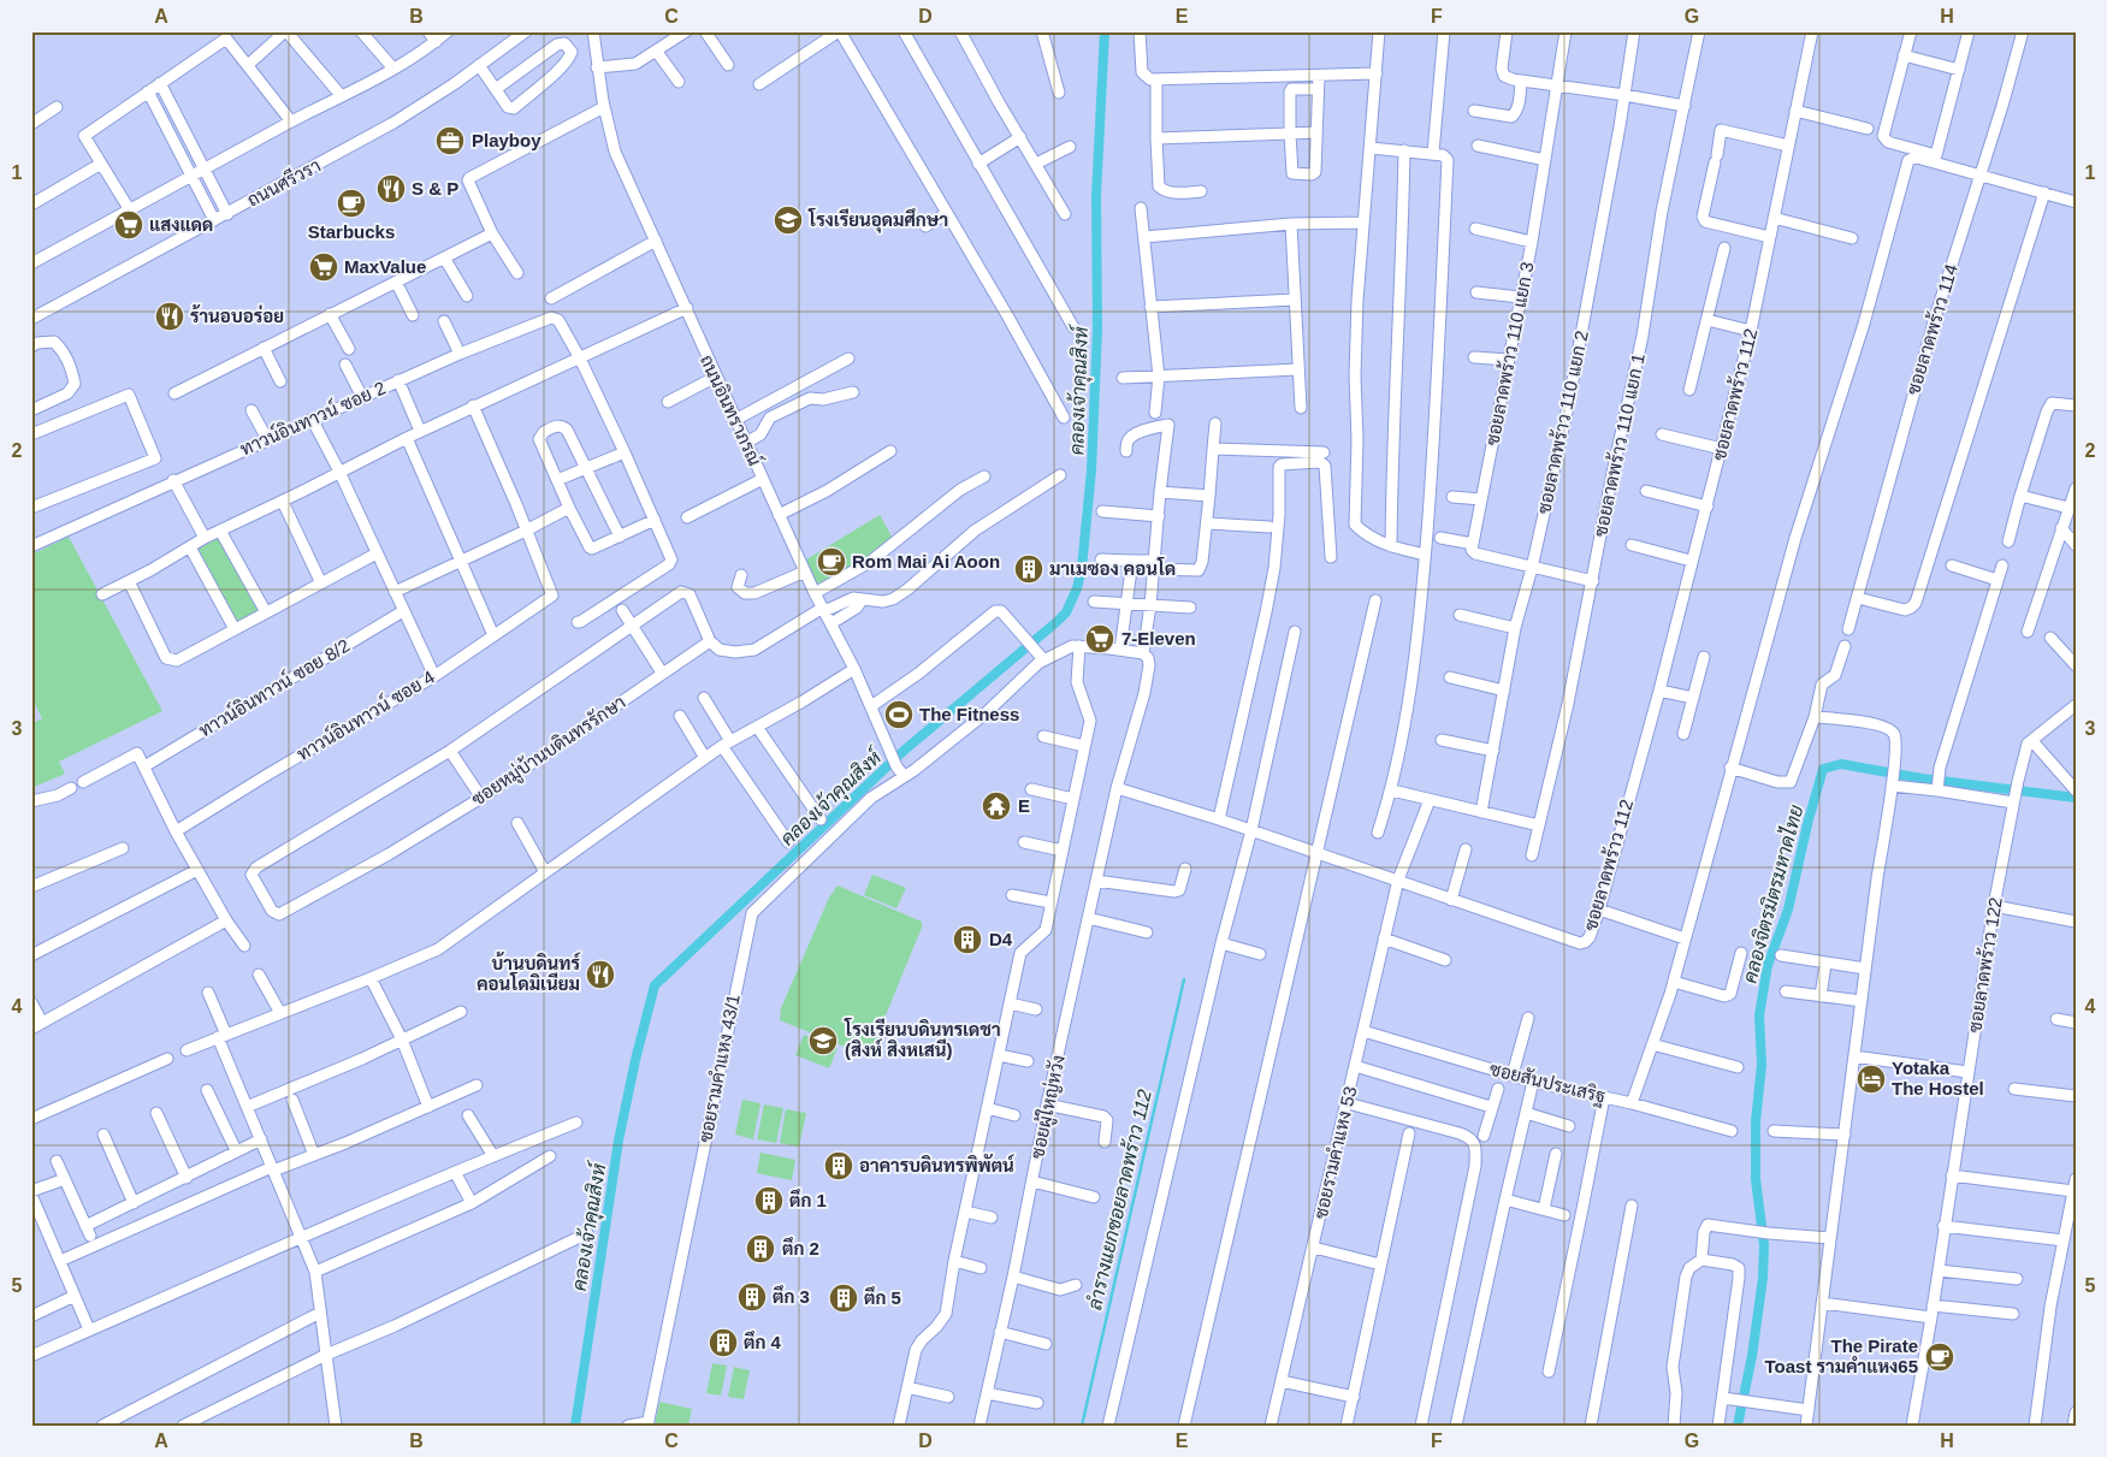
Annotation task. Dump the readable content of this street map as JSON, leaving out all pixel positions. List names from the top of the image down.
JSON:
{
  "streets": {
    "street": [
      "ถนนศรีวรา",
      "ซอยลาดพร้าว 114",
      "ซอยลาดพร้าว 110 แยก 3",
      "ซอยลาดพร้าว 112",
      "ถนนอินทราภรณ์",
      "ทาวน์อินทาวน์ ซอย 2",
      "ซอยลาดพร้าว 110 แยก 2",
      "ซอยลาดพร้าว 110 แยก 1",
      "ทาวน์อินทาวน์ ซอย 8/2",
      "ทาวน์อินทาวน์ ซอย 4",
      "ซอยหมู่บ้านบดินทรรักษา",
      "ซอยลาดพร้าว 122",
      "ซอยรามคำแหง 43/1",
      "ซอยสันประเสริฐ",
      "ซอยผู้ใหญ่หวัง",
      "ซอยรามคำแหง 53"
    ]
  },
  "crossings": [
    ["ซอยลาดพร้าว 112", "ซอยผู้ใหญ่หวัง"],
    ["ซอยลาดพร้าว 112", "ซอยรามคำแหง 53"],
    ["ถนนอินทราภรณ์", "ซอยรามคำแหง 43/1"],
    ["ซอยสันประเสริฐ", "ซอยรามคำแหง 53"]
  ],
  "water": ["คลองเจ้าคุณสิงห์", "คลองจิตรมิตรมหาดไทย", "ลำรางแยกซอยลาดพร้าว 112"],
  "places": {
    "office": ["Playboy"],
    "restaurant": ["S & P", "ร้านอบอร่อย", "บ้านบดินทร์ คอนโดมิเนียม"],
    "cafe": ["Starbucks", "Rom Mai Ai Aoon", "The Pirate Toast รามคำแหง65"],
    "school or university": ["โรงเรียนอุดมศึกษา", "โรงเรียนบดินทรเดชา (สิงห์ สิงหเสนี)"],
    "supermarket": ["แสงแดด", "MaxValue", "7-Eleven"],
    "building": [
      "มาเมซอง คอนโด",
      "D4",
      "อาคารบดินทรพิพัตน์",
      "ตึก 1",
      "ตึก 2",
      "ตึก 3",
      "ตึก 5",
      "ตึก 4"
    ],
    "sports": ["The Fitness"],
    "temple": ["E"],
    "hotel": ["Yotaka The Hostel"]
  },
  "grid": {
    "columns": [
      "A",
      "B",
      "C",
      "D",
      "E",
      "F",
      "G",
      "H"
    ],
    "rows": [
      "1",
      "2",
      "3",
      "4",
      "5"
    ]
  }
}
